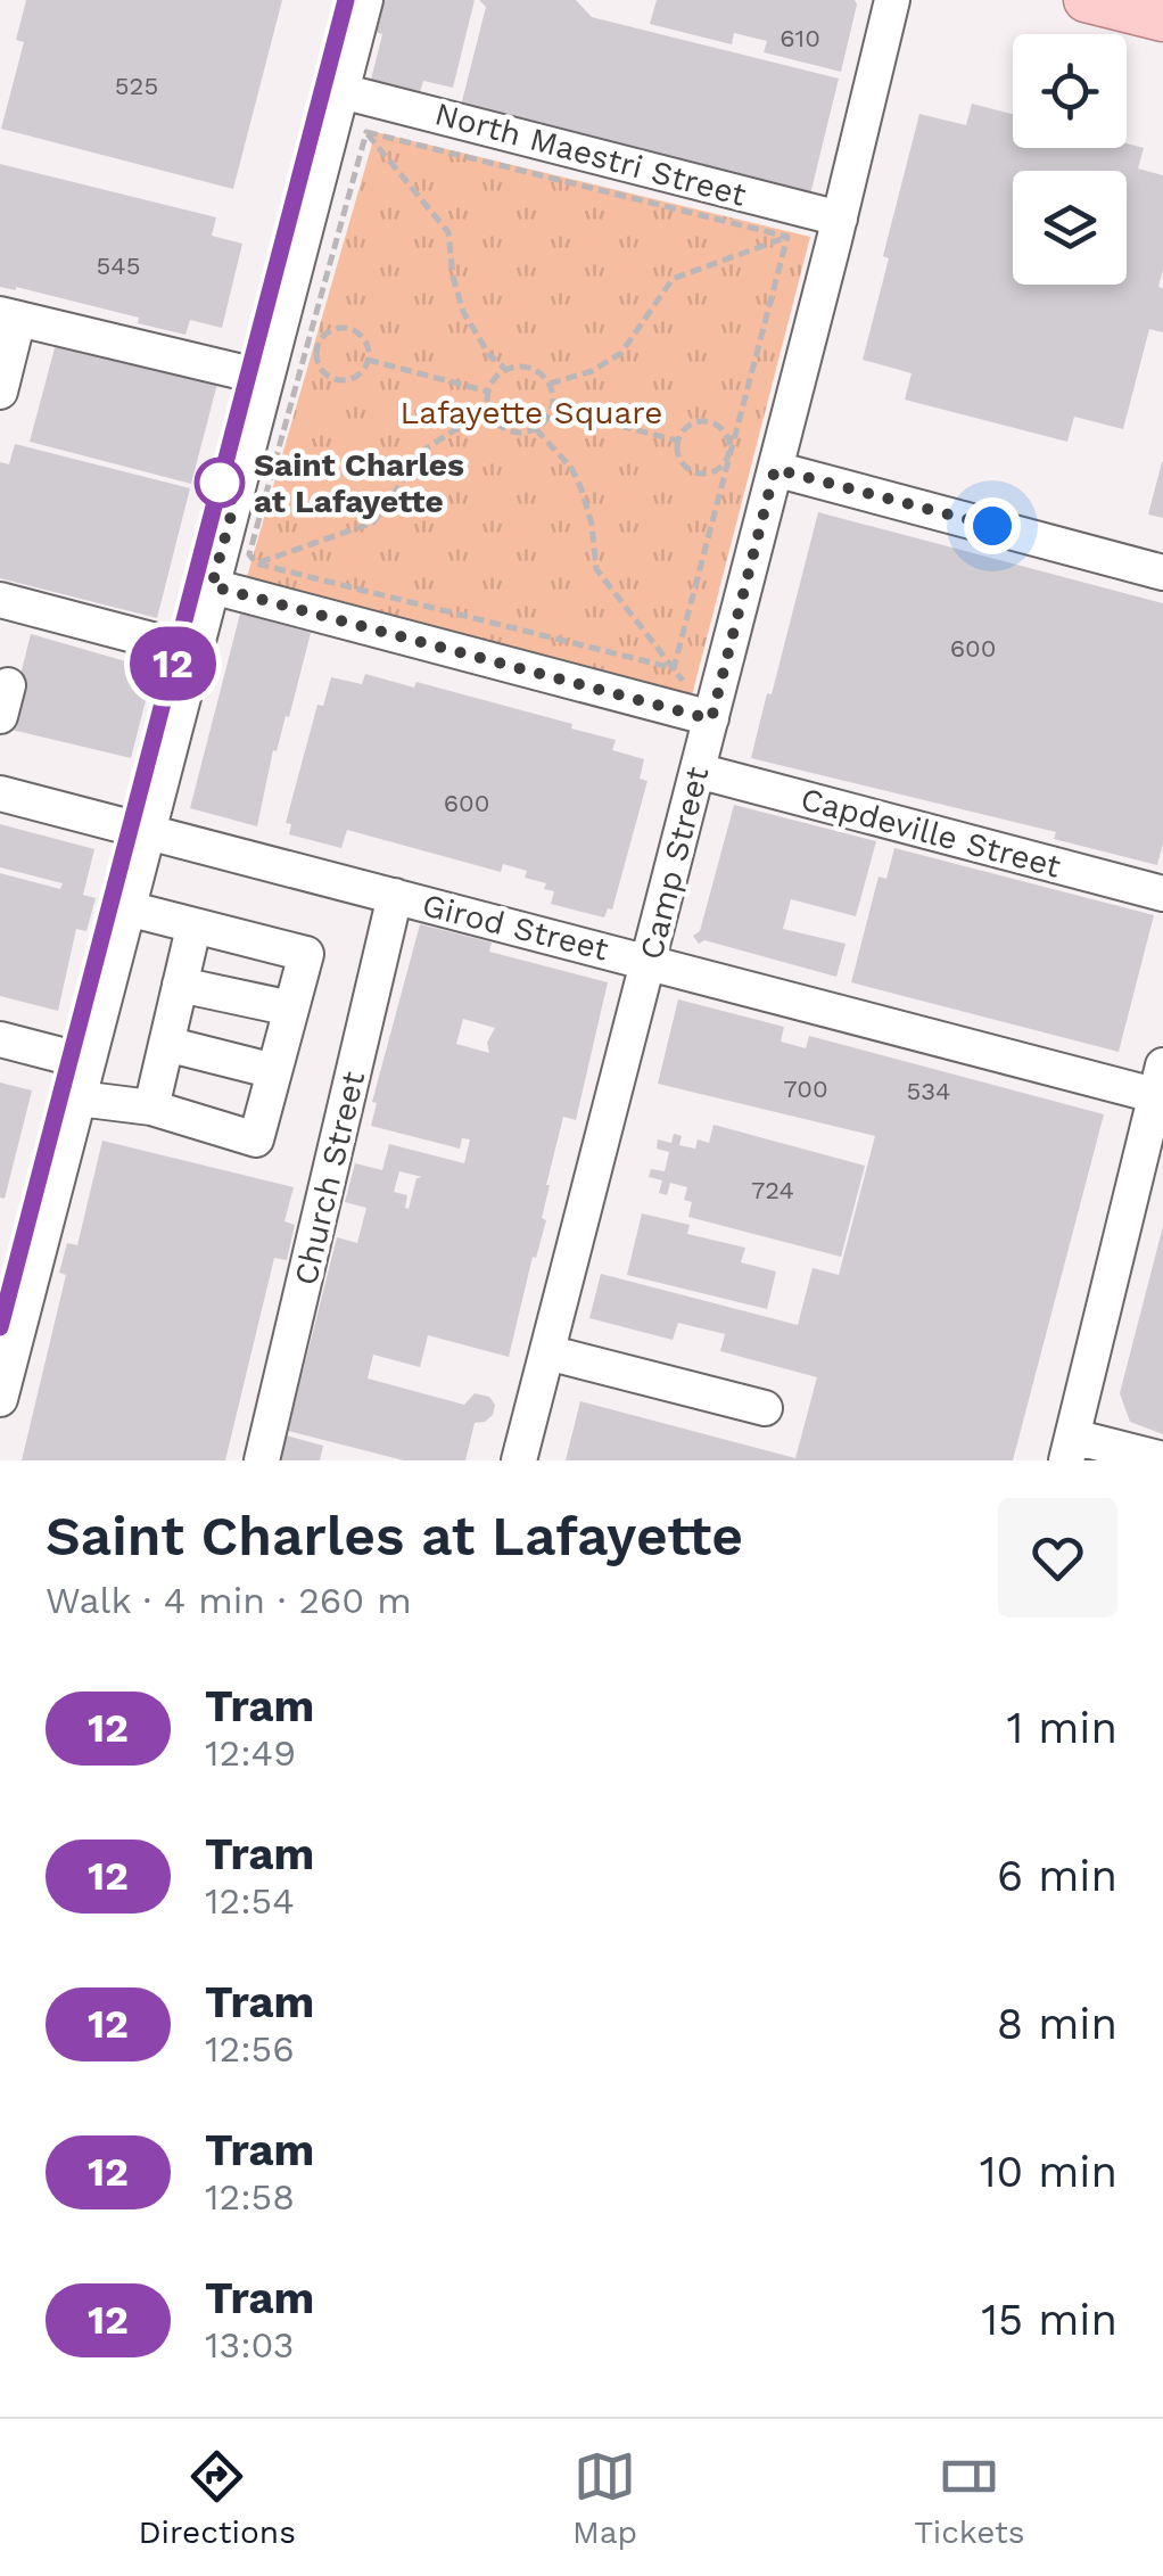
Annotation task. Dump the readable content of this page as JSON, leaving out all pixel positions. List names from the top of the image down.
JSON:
{
  "streets": {
    "street": [
      "North Maestri Street",
      "Capdeville Street",
      "Camp Street",
      "Girod Street",
      "Church Street"
    ]
  },
  "crossings": [
    ["North Maestri Street", "Camp Street"],
    ["Capdeville Street", "Camp Street"],
    ["Camp Street", "Girod Street"],
    ["Girod Street", "Church Street"]
  ],
  "parks": ["Lafayette Square"],
  "places": ["Saint Charles at Lafayette"],
  "lines": ["tram line 12"],
  "house_numbers": [
    "610",
    "525",
    "545",
    "600",
    "600",
    "700",
    "534",
    "724"
  ],
  "page": {
    "on_map": "12",
    "heading": ["Saint Charles at Lafayette", "Walk · 4 min · 260 m"],
    "list": [
      {
        "mark": "12",
        "name": "Tram",
        "note": "12:49",
        "value": "1 min"
      },
      {
        "mark": "12",
        "name": "Tram",
        "note": "12:54",
        "value": "6 min"
      },
      {
        "mark": "12",
        "name": "Tram",
        "note": "12:56",
        "value": "8 min"
      },
      {
        "mark": "12",
        "name": "Tram",
        "note": "12:58",
        "value": "10 min"
      },
      {
        "mark": "12",
        "name": "Tram",
        "note": "13:03",
        "value": "15 min"
      }
    ],
    "tabs": ["Directions", "Map", "Tickets"]
  }
}
